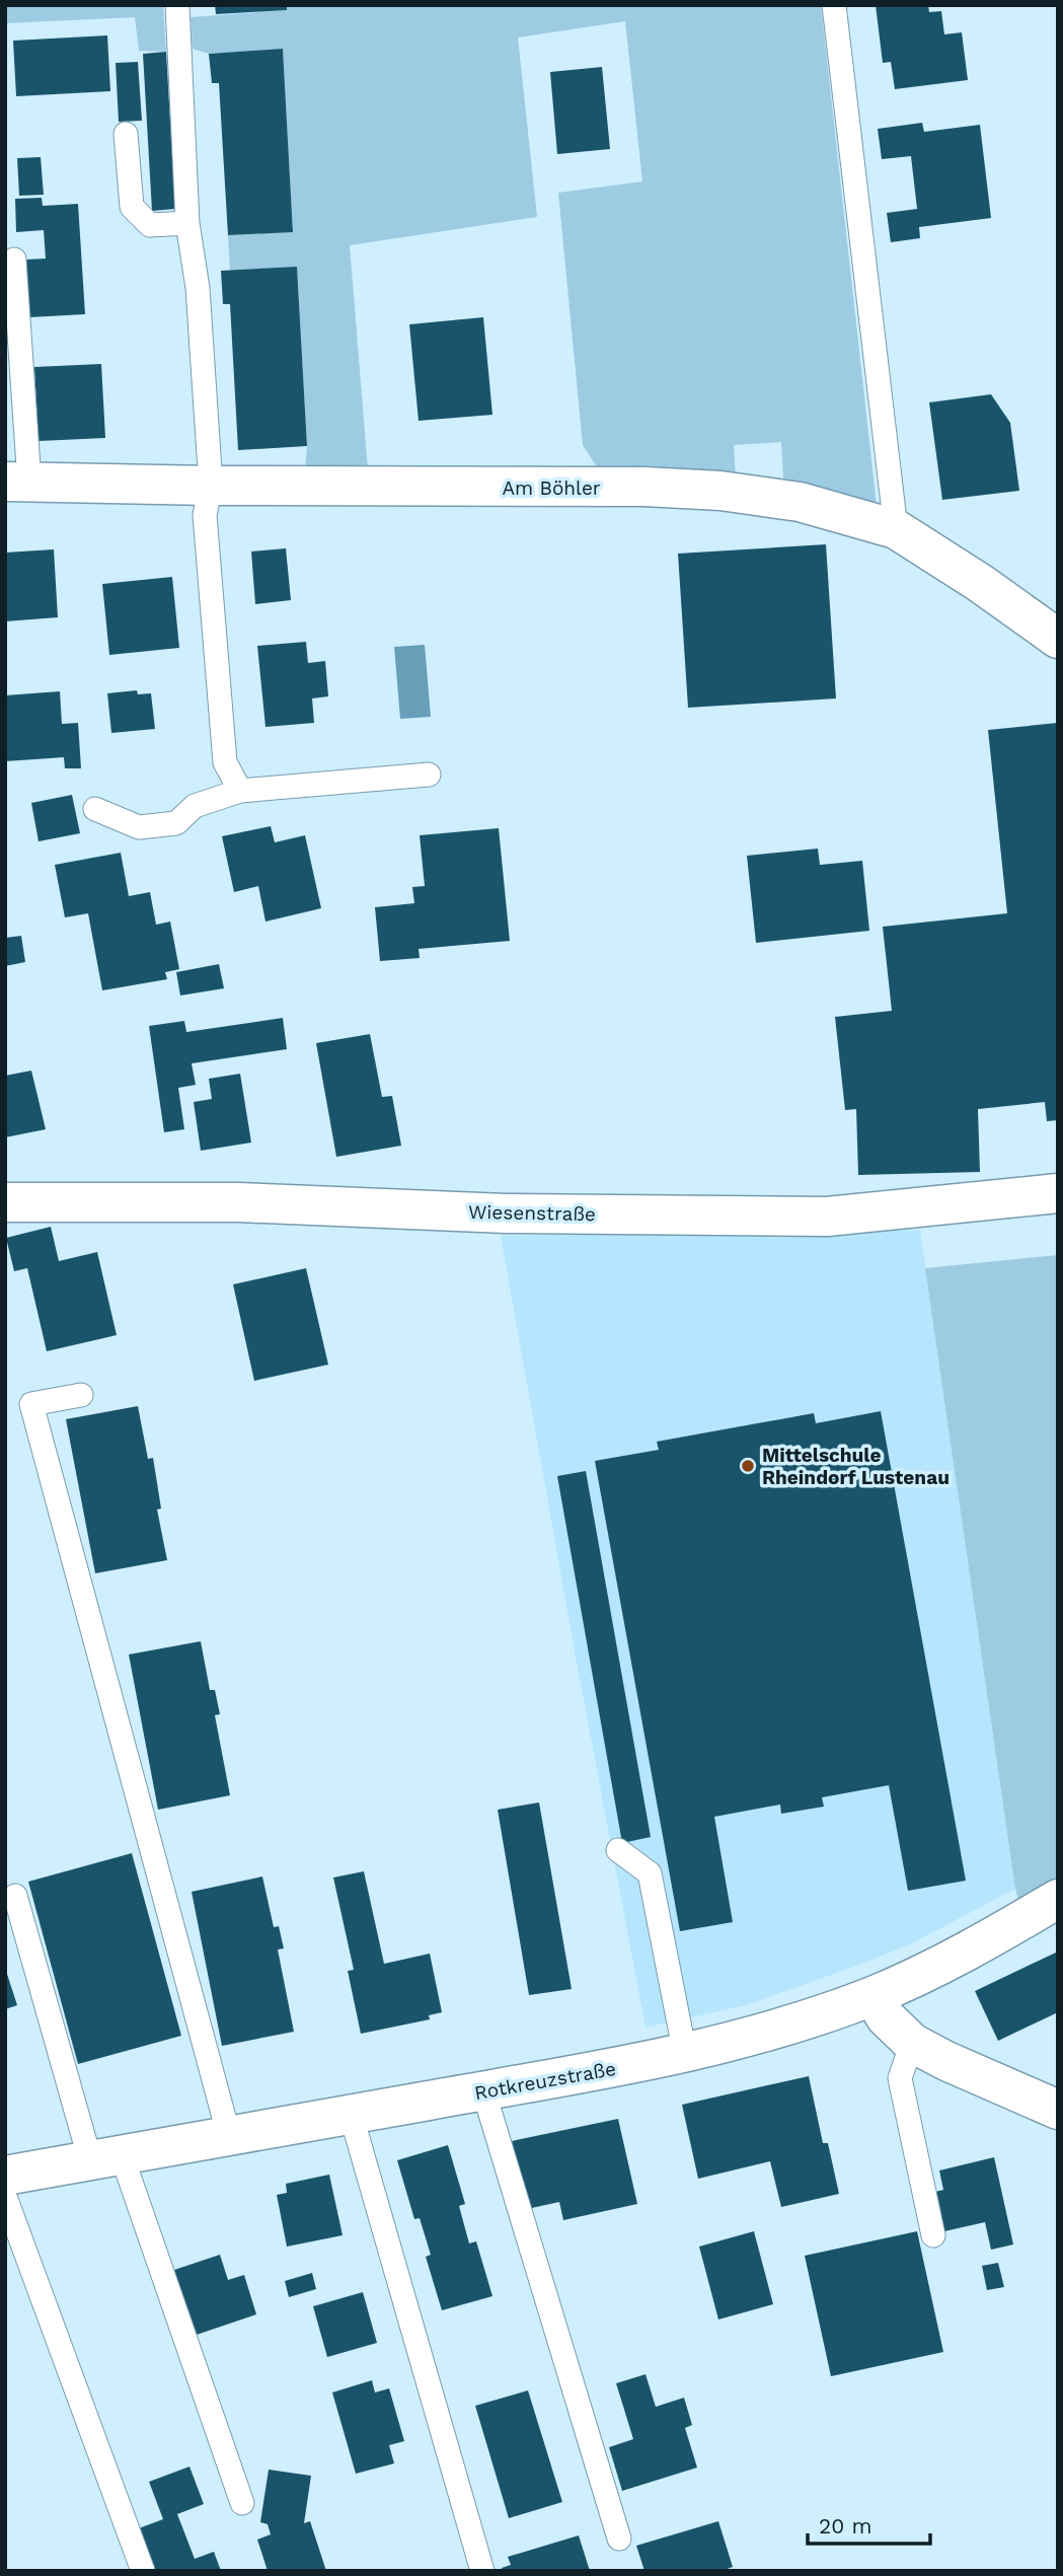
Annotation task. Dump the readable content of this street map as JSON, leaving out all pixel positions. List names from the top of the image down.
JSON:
{
  "streets": {
    "street": ["Am Böhler", "Wiesenstraße", "Rotkreuzstraße"]
  },
  "places": ["Mittelschule Rheindorf Lustenau"],
  "scale_bar": "20 m"
}
